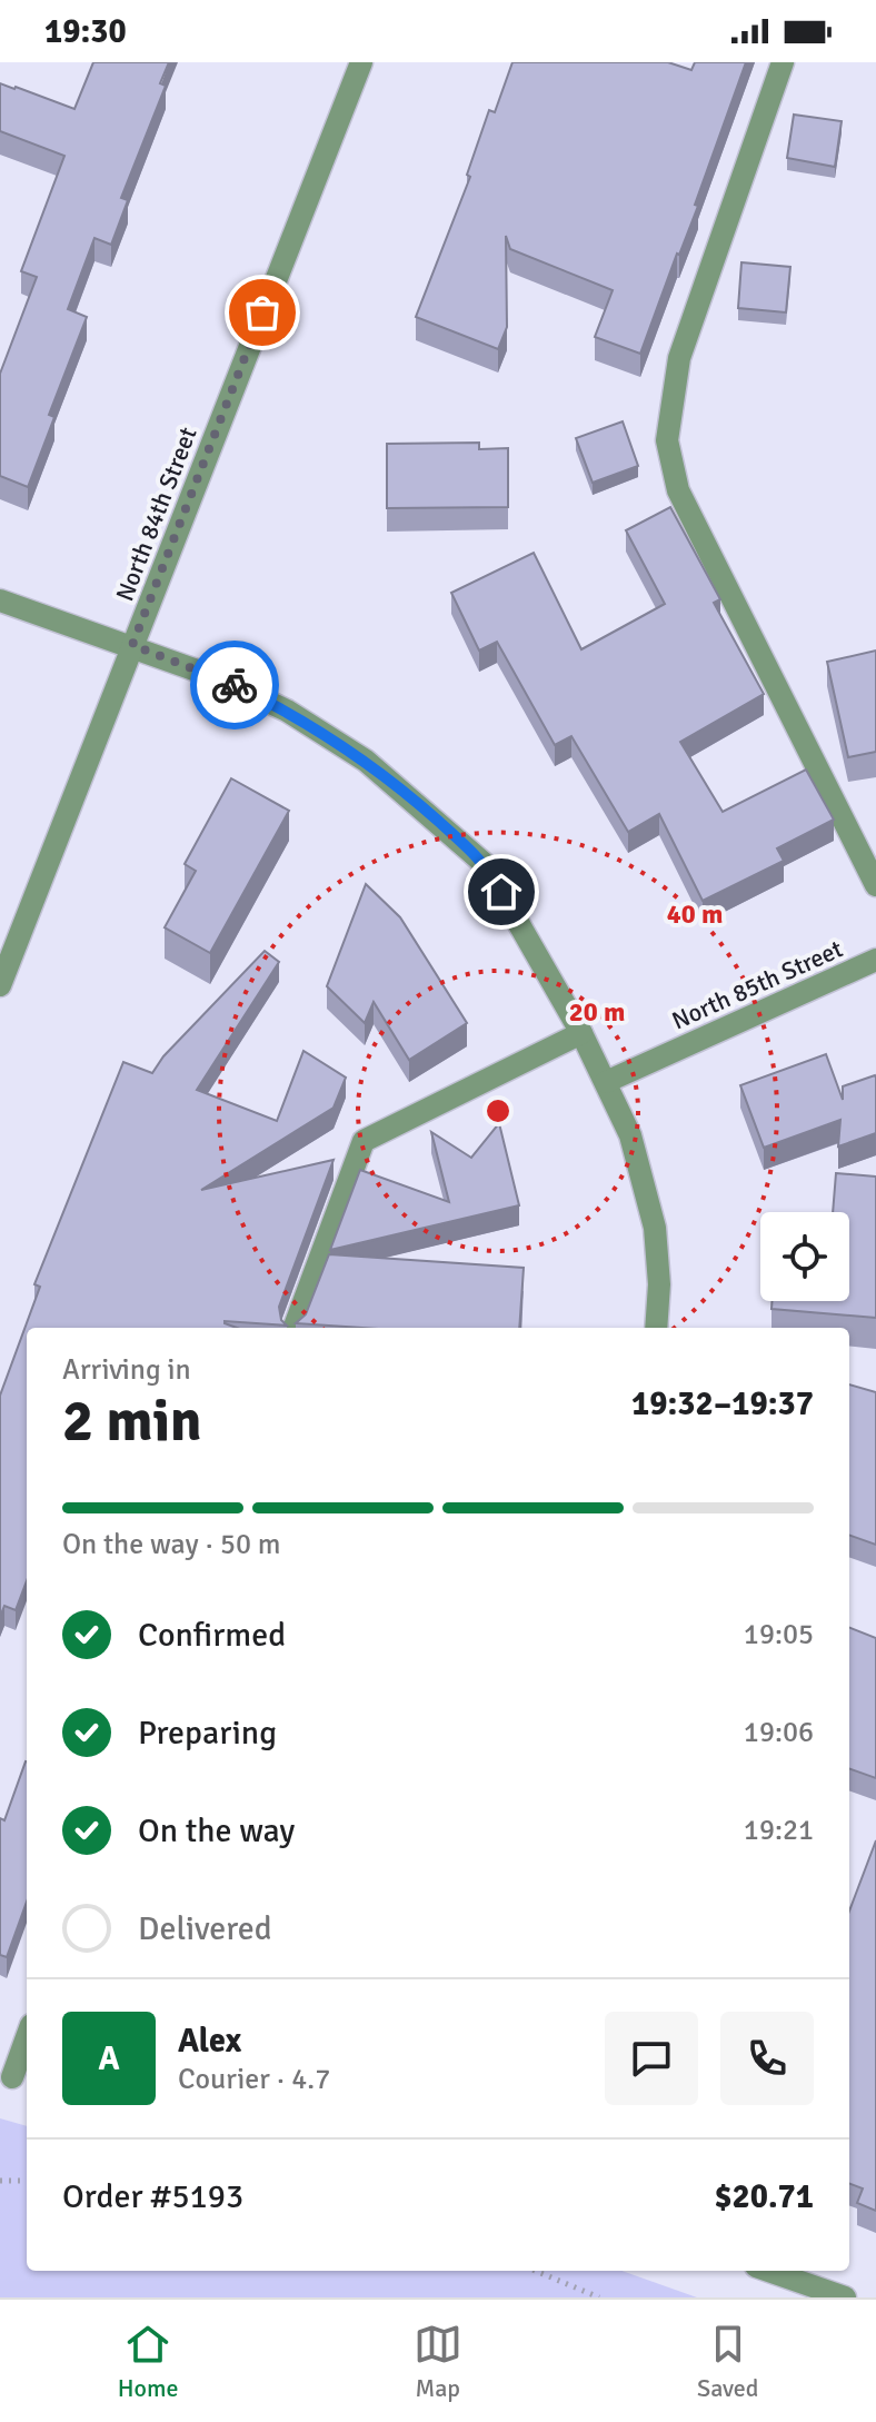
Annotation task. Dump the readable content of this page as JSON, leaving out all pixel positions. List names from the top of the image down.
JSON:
{
  "streets": {
    "street": ["North 84th Street", "North 85th Street"]
  },
  "page": {
    "status": "19:30",
    "heading": ["2 min", "Arriving in", "19:32–19:37"],
    "panel": [
      "Alex",
      "Courier · 4.7",
      "Order #5193",
      "$20.71"
    ],
    "bar": "On the way · 50 m",
    "list": [
      ["Confirmed", "19:05"],
      ["Preparing", "19:06"],
      ["On the way", "19:21"],
      "Delivered"
    ],
    "round": "A",
    "tabs": ["Home", "Map", "Saved"]
  },
  "rings": ["40 m", "20 m"]
}
